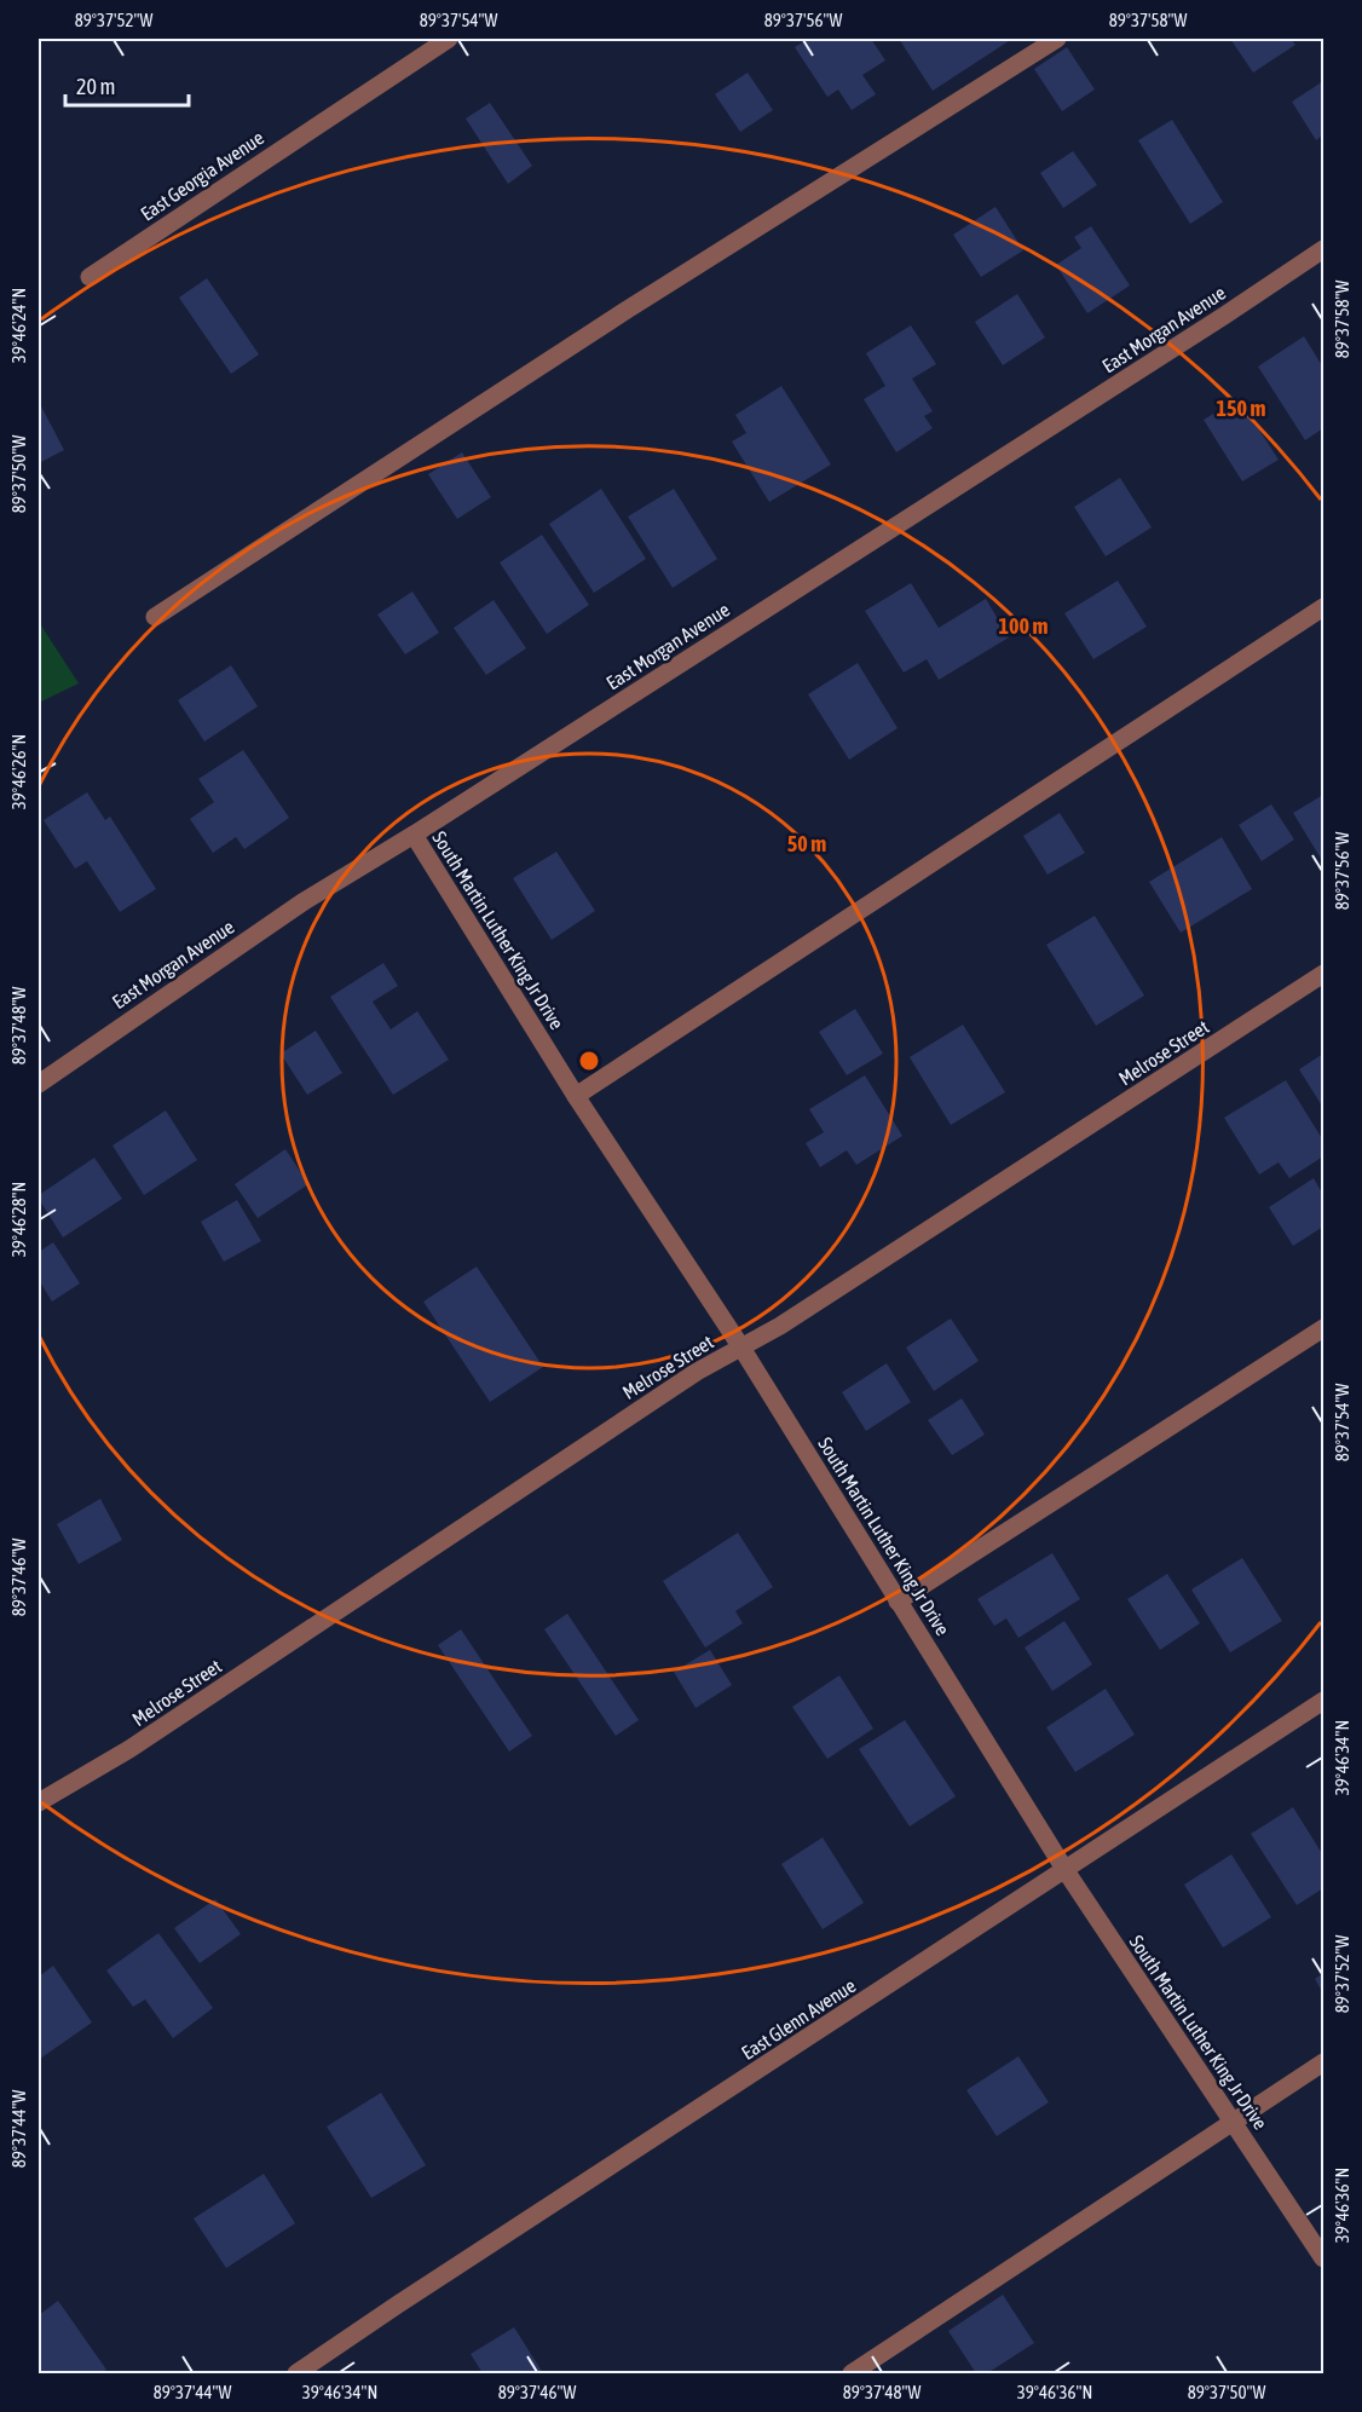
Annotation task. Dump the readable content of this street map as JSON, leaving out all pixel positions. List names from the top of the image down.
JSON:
{
  "streets": {
    "street": [
      "East Georgia Avenue",
      "East Morgan Avenue",
      "South Martin Luther King Jr Drive",
      "Melrose Street",
      "East Glenn Avenue"
    ]
  },
  "crossings": [
    ["East Morgan Avenue", "South Martin Luther King Jr Drive"],
    ["South Martin Luther King Jr Drive", "Melrose Street"],
    ["South Martin Luther King Jr Drive", "East Glenn Avenue"]
  ],
  "scale_bar": "20 m",
  "coordinates": [
    "89°37'52\"W",
    "89°37'54\"W",
    "89°37'56\"W",
    "89°37'58\"W",
    "39°46'24\"N",
    "89°37'50\"W",
    "39°46'26\"N",
    "89°37'48\"W",
    "39°46'28\"N",
    "89°37'46\"W",
    "39°46'34\"N",
    "89°37'44\"W",
    "39°46'36\"N"
  ],
  "rings": ["150 m", "100 m", "50 m"]
}
